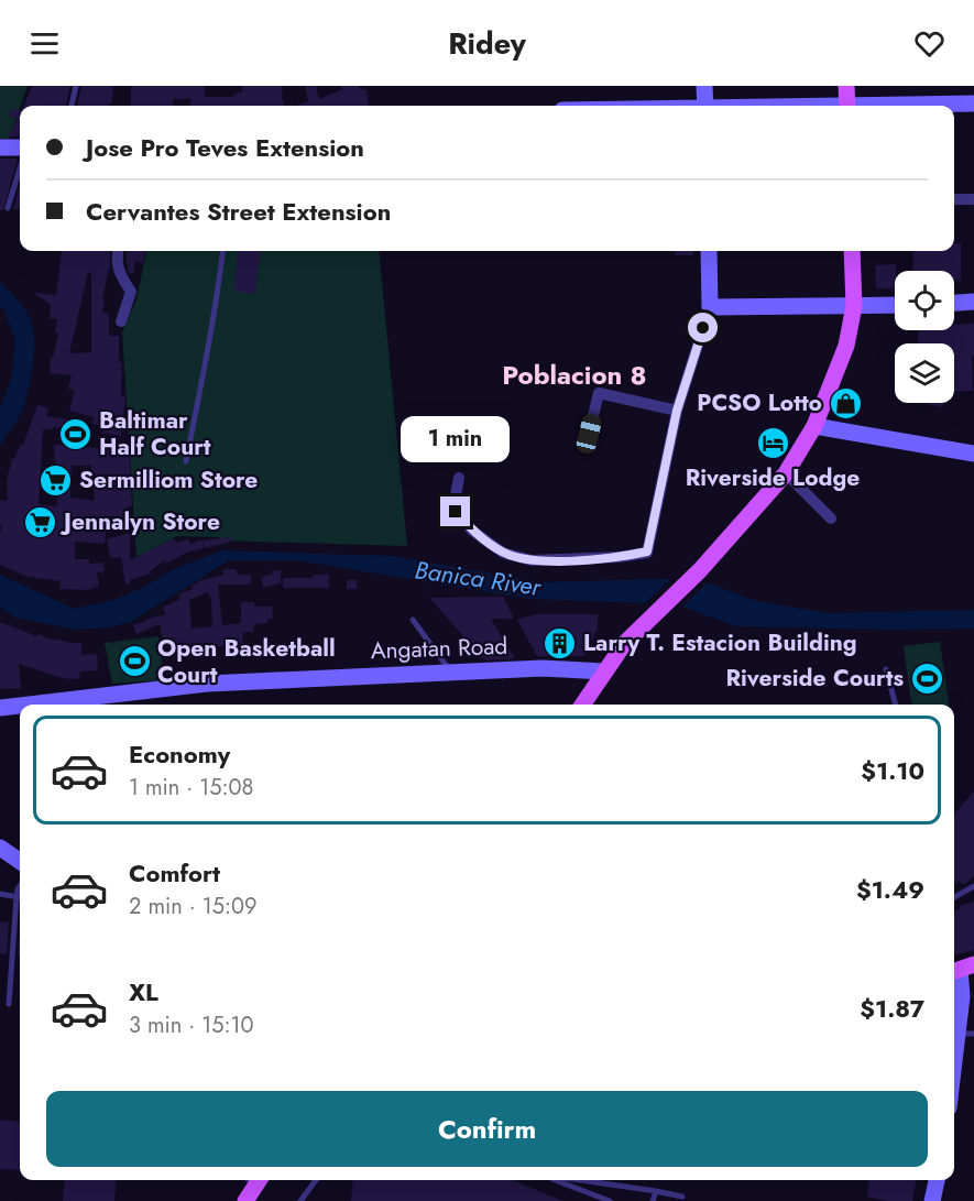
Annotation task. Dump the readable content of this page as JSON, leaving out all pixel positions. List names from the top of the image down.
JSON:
{
  "streets": {
    "street": ["Angatan Road"]
  },
  "districts": ["Poblacion 8"],
  "water": ["Banica River"],
  "places": {
    "shop": ["PCSO Lotto"],
    "sports": ["Baltimar Half Court", "Open Basketball Court", "Riverside Courts"],
    "hotel": ["Riverside Lodge"],
    "supermarket": ["Sermilliom Store", "Jennalyn Store"],
    "building": ["Larry T. Estacion Building"]
  },
  "page": {
    "header": "Ridey",
    "banner": ["Jose Pro Teves Extension", "Cervantes Street Extension"],
    "bubble": "1 min",
    "list": [
      {
        "name": "Economy",
        "note": "1 min · 15:08",
        "value": "$1.10"
      },
      {
        "name": "Comfort",
        "note": "2 min · 15:09",
        "value": "$1.49"
      },
      {
        "name": "XL",
        "note": "3 min · 15:10",
        "value": "$1.87"
      }
    ],
    "buttons": "Confirm"
  }
}
